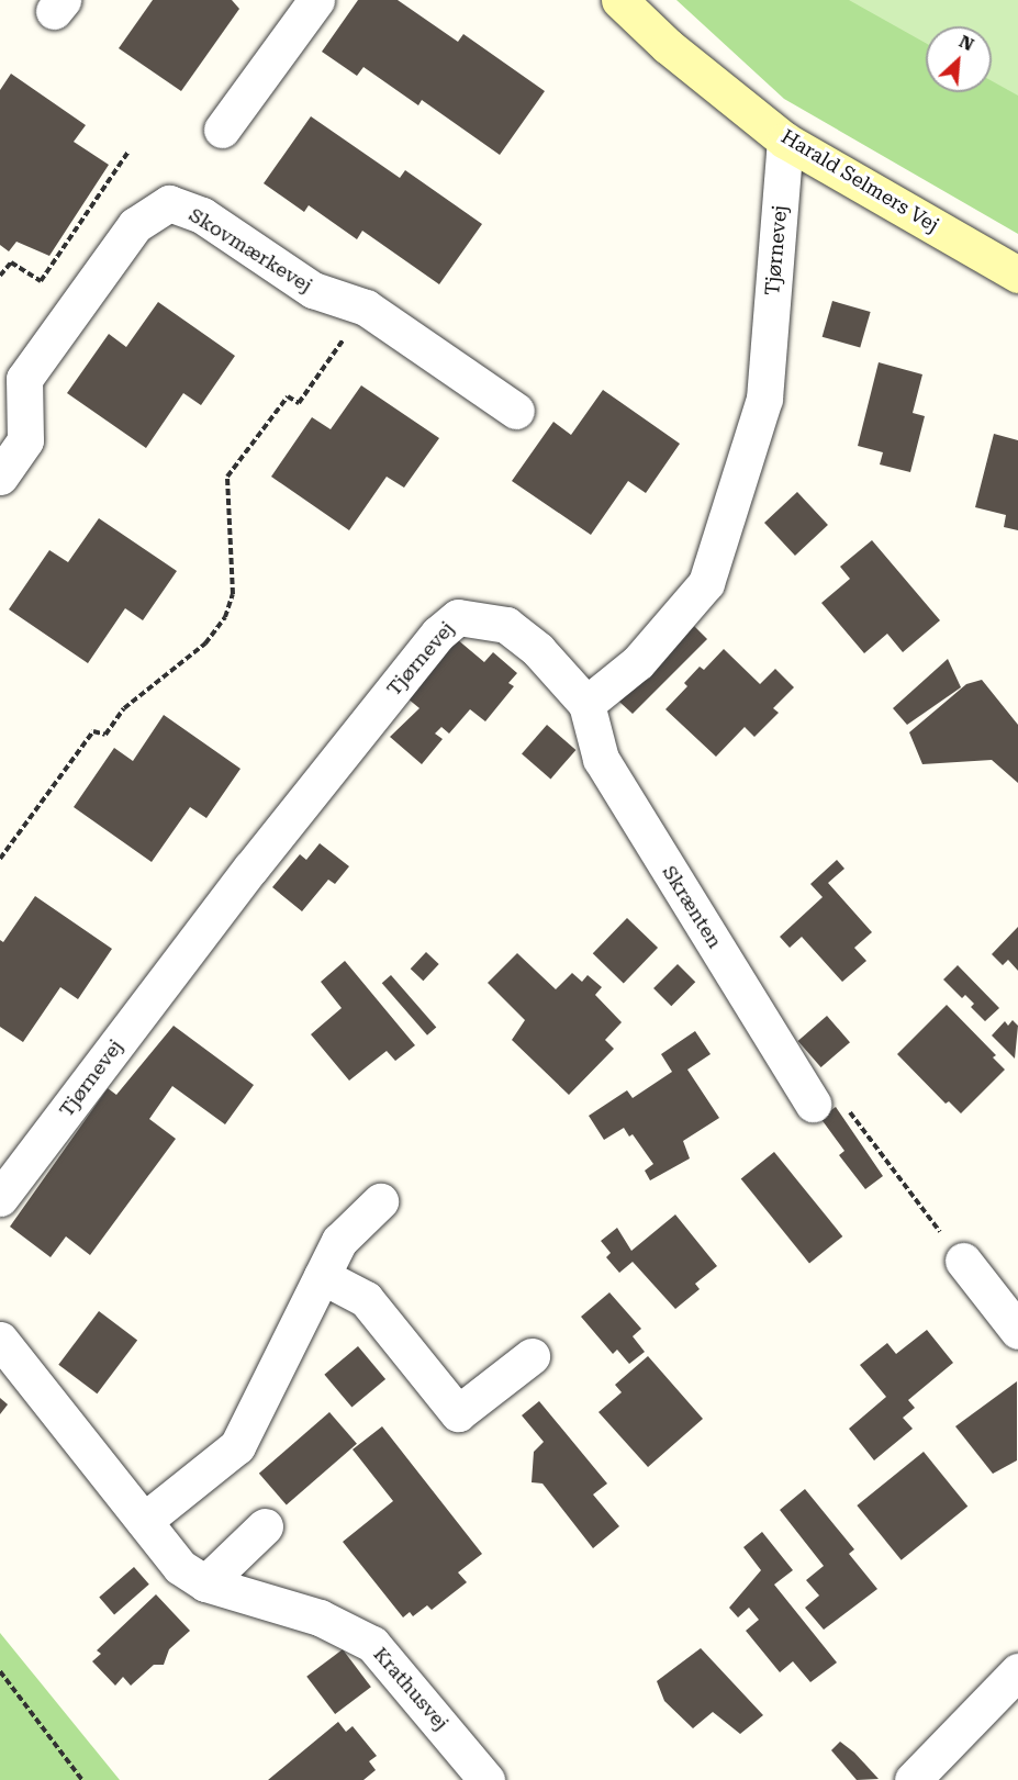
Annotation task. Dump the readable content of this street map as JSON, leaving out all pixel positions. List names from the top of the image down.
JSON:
{
  "streets": {
    "street": [
      "Harald Selmers Vej",
      "Skovmærkevej",
      "Tjørnevej",
      "Skrænten",
      "Krathusvej"
    ]
  },
  "crossings": [
    ["Harald Selmers Vej", "Tjørnevej"],
    ["Tjørnevej", "Skrænten"]
  ],
  "north": "top right"
}
